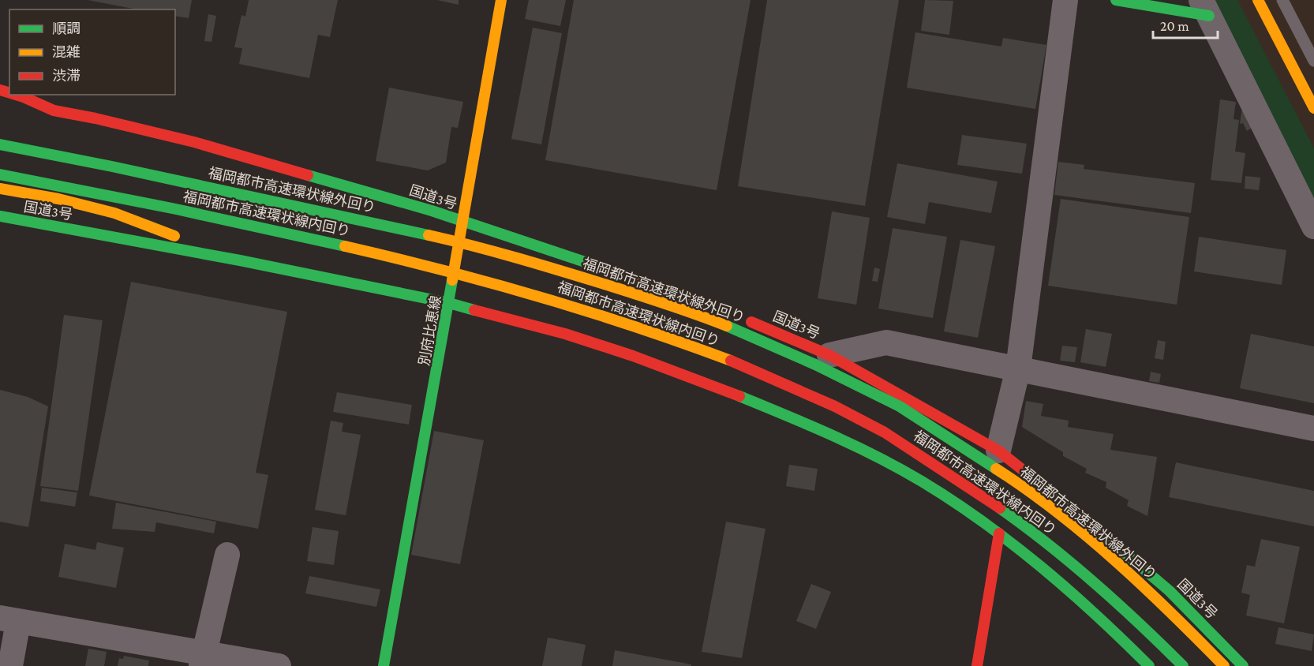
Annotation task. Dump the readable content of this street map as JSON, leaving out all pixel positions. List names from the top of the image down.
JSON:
{
  "streets": {
    "main road": [
      "福岡都市高速環状線外回り",
      "国道3号",
      "福岡都市高速環状線内回り",
      "別府比恵線"
    ]
  },
  "crossings": [
    ["国道3号", "別府比恵線"]
  ],
  "legend": ["順調", "混雑", "渋滞"],
  "scale_bar": "20 m"
}
